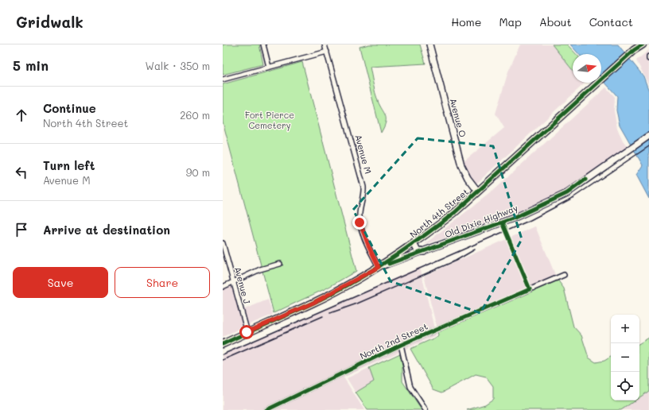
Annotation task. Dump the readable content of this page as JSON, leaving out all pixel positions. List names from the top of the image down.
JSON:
{
  "streets": {
    "main road": ["North 4th Street"],
    "street": [
      "Avenue O",
      "Avenue M",
      "Old Dixie Highway",
      "Avenue J",
      "North 2nd Street"
    ]
  },
  "crossings": [
    ["Avenue O", "North 4th Street"],
    ["Avenue M", "North 4th Street"],
    ["Avenue M", "Old Dixie Highway"],
    ["North 4th Street", "Old Dixie Highway"],
    ["North 4th Street", "Avenue J"]
  ],
  "parks": ["Fort Pierce Cemetery"],
  "north": "right",
  "page": {
    "header": "Gridwalk",
    "nav": [
      "Home",
      "Map",
      "About",
      "Contact"
    ],
    "heading": ["5 min", "Walk · 350 m"],
    "list": [
      ["Continue", "North 4th Street", "260 m"],
      ["Turn left", "Avenue M", "90 m"],
      "Arrive at destination"
    ],
    "buttons": ["Save", "Share"],
    "map_buttons": ["+", "−"]
  }
}
